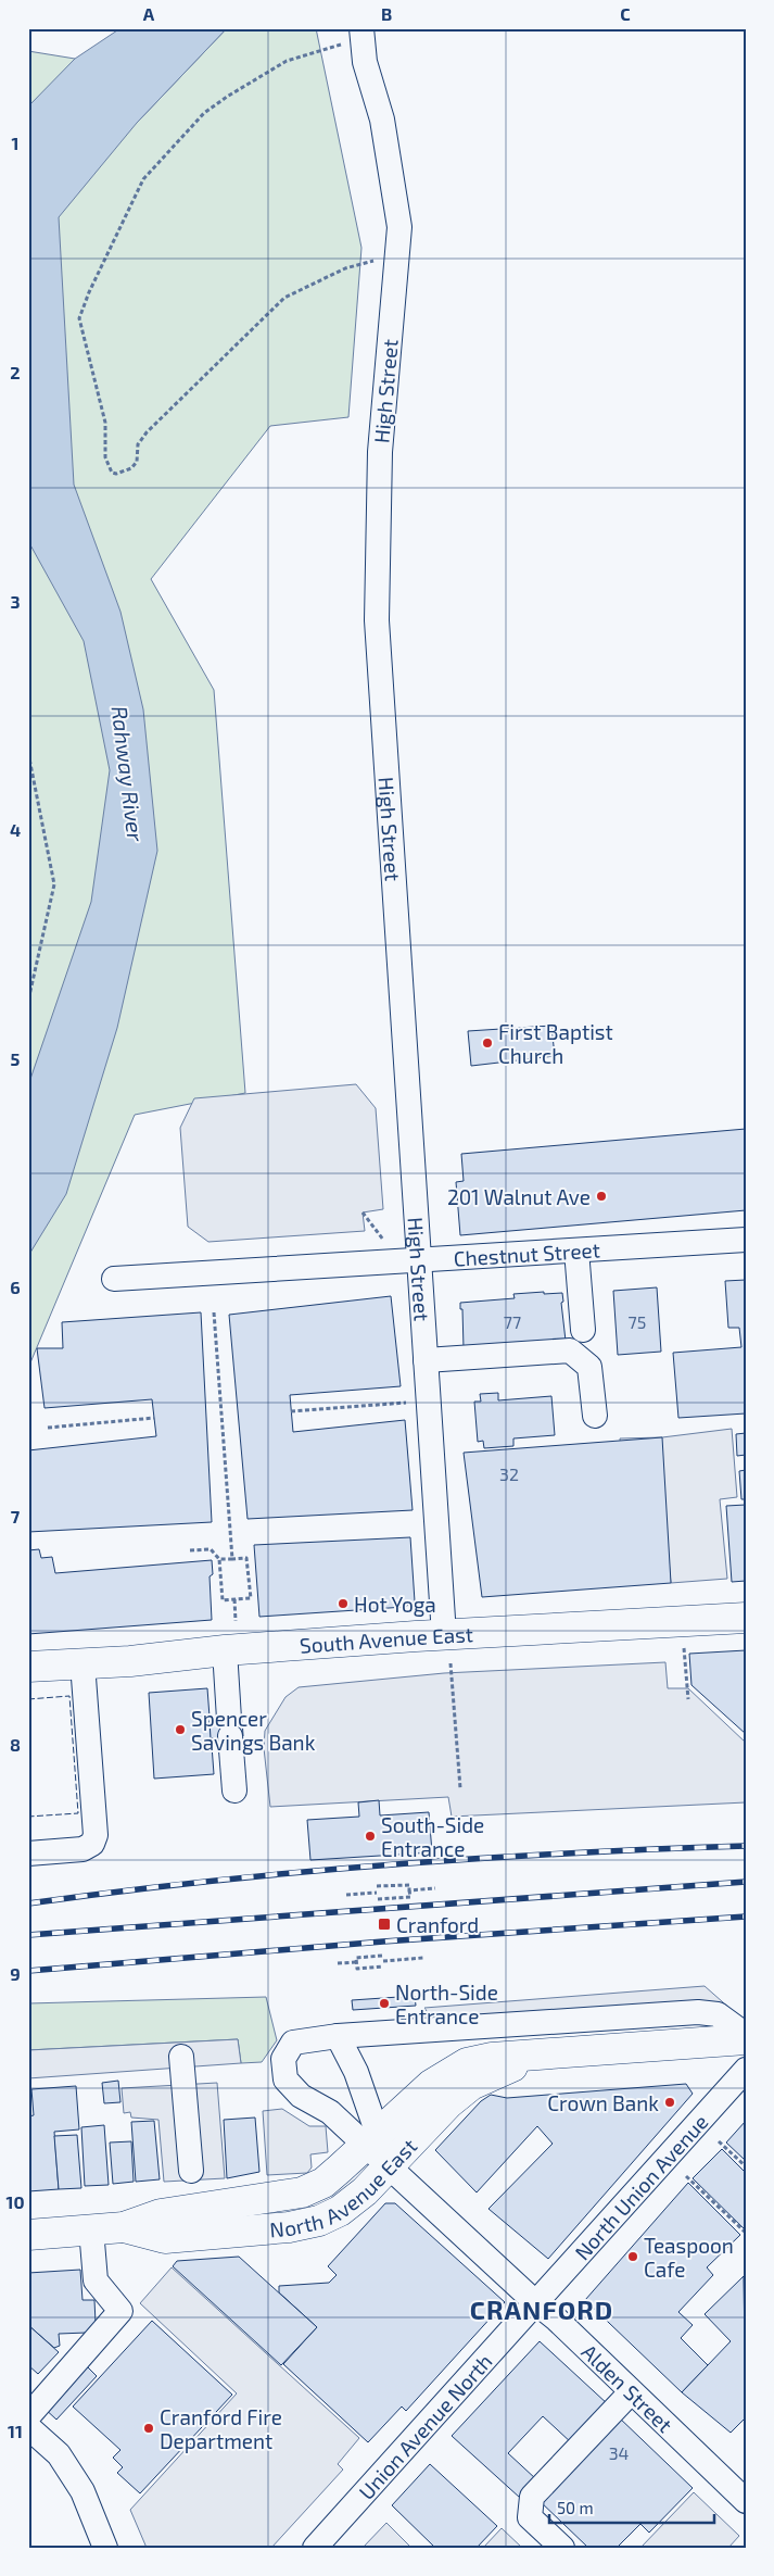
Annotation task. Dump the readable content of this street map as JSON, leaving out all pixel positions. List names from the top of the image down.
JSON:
{
  "streets": {
    "main road": ["South Avenue East", "North Avenue East"],
    "street": [
      "High Street",
      "Chestnut Street",
      "North Union Avenue",
      "Alden Street",
      "Union Avenue North"
    ]
  },
  "crossings": [
    ["High Street", "Chestnut Street"],
    ["High Street", "South Avenue East"],
    ["North Avenue East", "Alden Street"],
    ["North Union Avenue", "Alden Street"],
    ["North Union Avenue", "Union Avenue North"],
    ["Alden Street", "Union Avenue North"]
  ],
  "districts": ["CRANFORD"],
  "water": ["Rahway River"],
  "places": {
    "other": [
      "First Baptist Church",
      "201 Walnut Ave",
      "Hot Yoga",
      "Spencer Savings Bank",
      "South-Side Entrance",
      "North-Side Entrance",
      "Crown Bank",
      "Teaspoon Cafe",
      "Cranford Fire Department"
    ],
    "transit": ["Cranford"]
  },
  "house_numbers": [
    "77",
    "75",
    "32",
    "34"
  ],
  "scale_bar": "50 m",
  "grid": {
    "columns": ["A", "B", "C"],
    "rows": [
      "1",
      "2",
      "3",
      "4",
      "5",
      "6",
      "7",
      "8",
      "9",
      "10",
      "11"
    ]
  }
}
